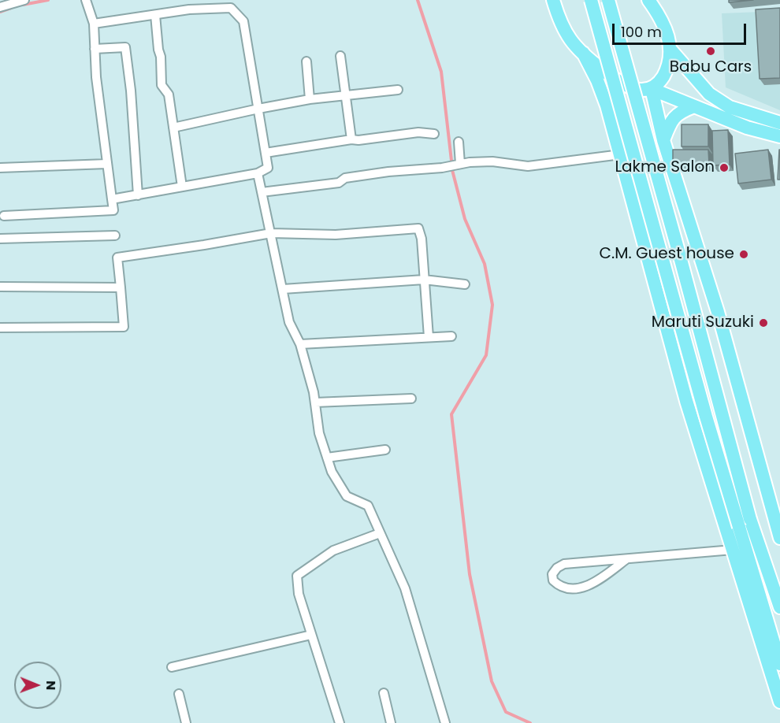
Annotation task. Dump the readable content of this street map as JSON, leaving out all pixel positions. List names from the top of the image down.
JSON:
{
  "places": [
    "Babu Cars",
    "Lakme Salon",
    "C.M. Guest house",
    "Maruti Suzuki"
  ],
  "scale_bar": "100 m",
  "north": "right"
}
